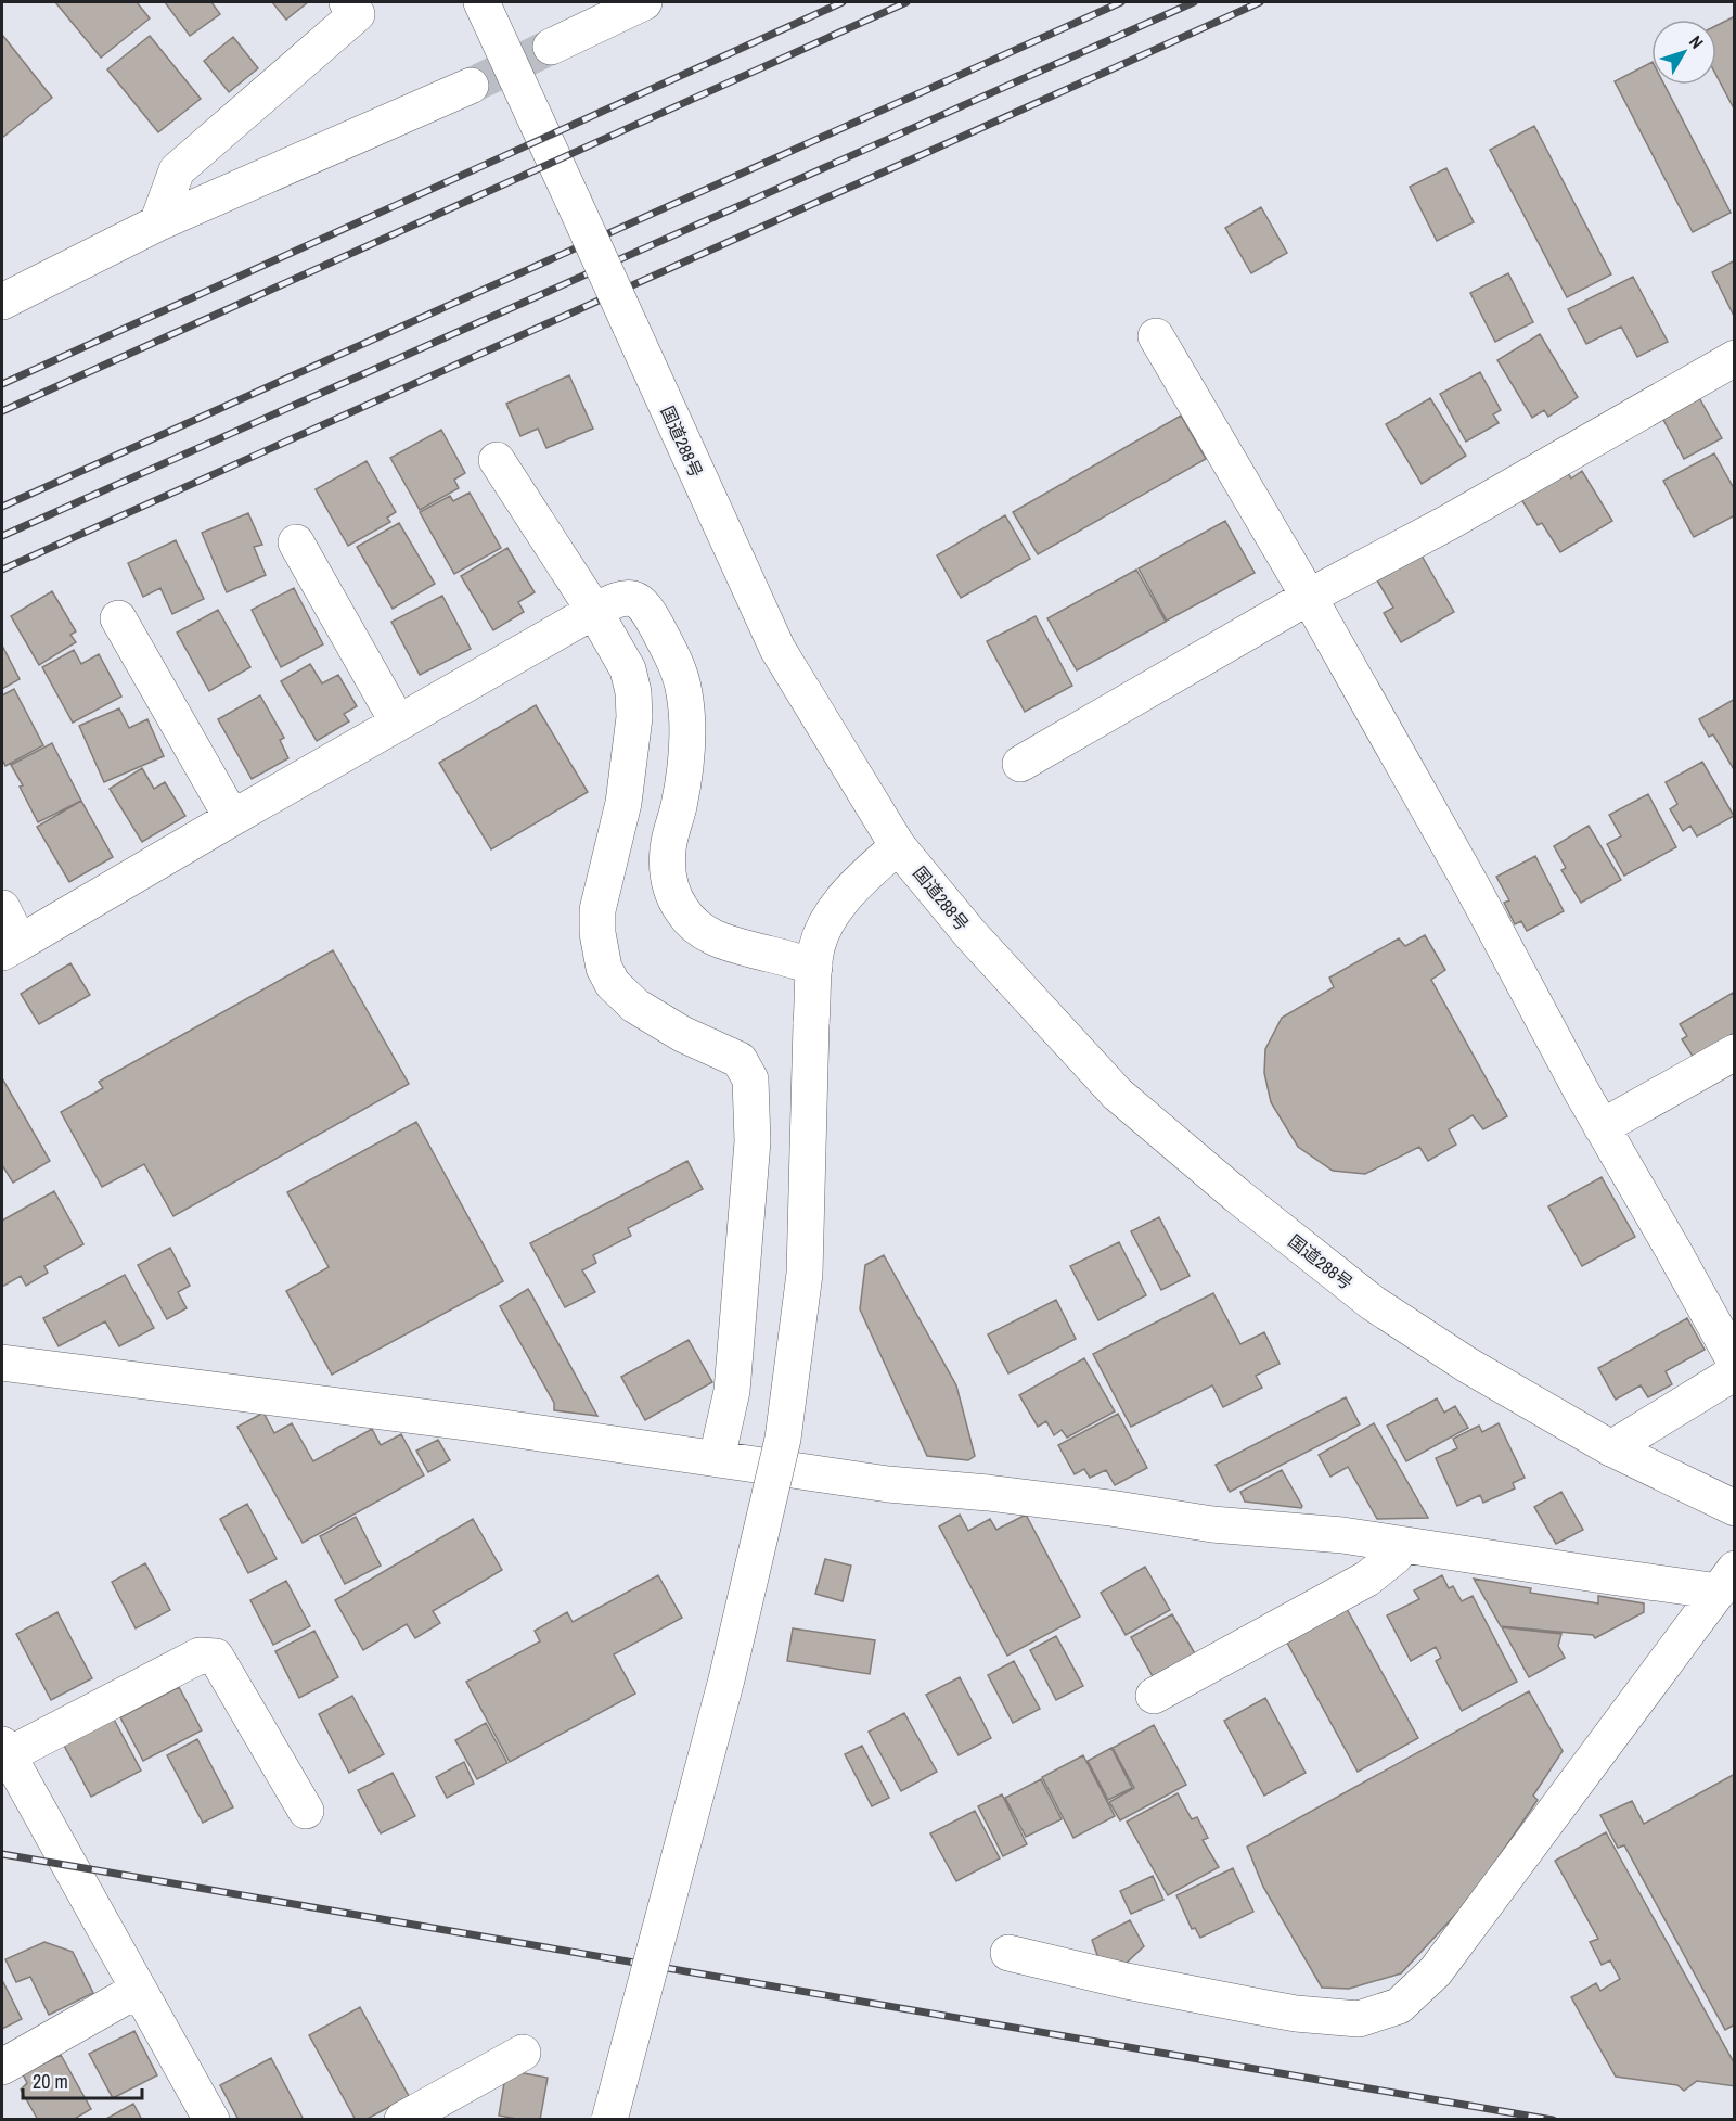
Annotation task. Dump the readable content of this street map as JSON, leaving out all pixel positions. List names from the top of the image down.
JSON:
{
  "streets": {
    "main road": ["国道288号"]
  },
  "scale_bar": "20 m",
  "north": "top right"
}
